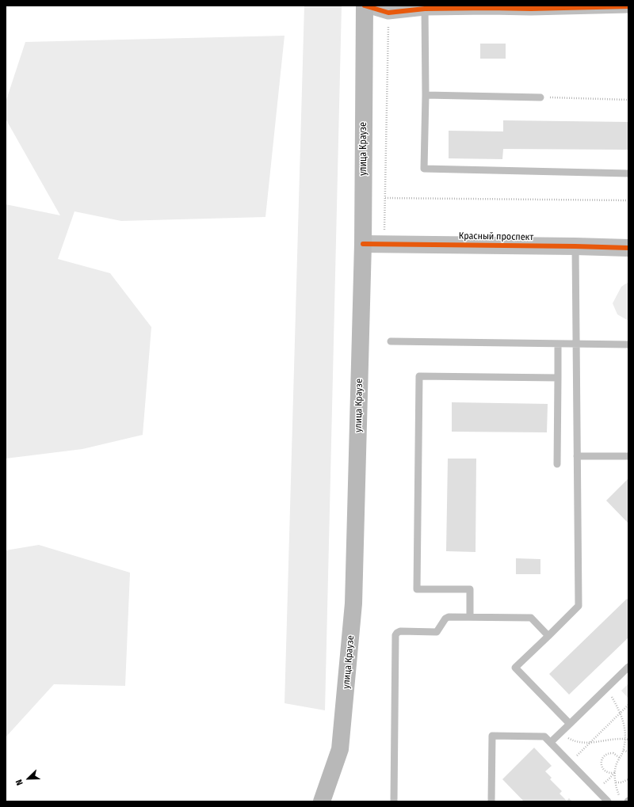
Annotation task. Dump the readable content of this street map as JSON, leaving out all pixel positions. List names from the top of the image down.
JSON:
{
  "streets": {
    "main road": ["улица Краузе"],
    "street": ["Красный проспект"]
  },
  "crossings": [
    ["улица Краузе", "Красный проспект"]
  ],
  "north": "bottom left"
}
